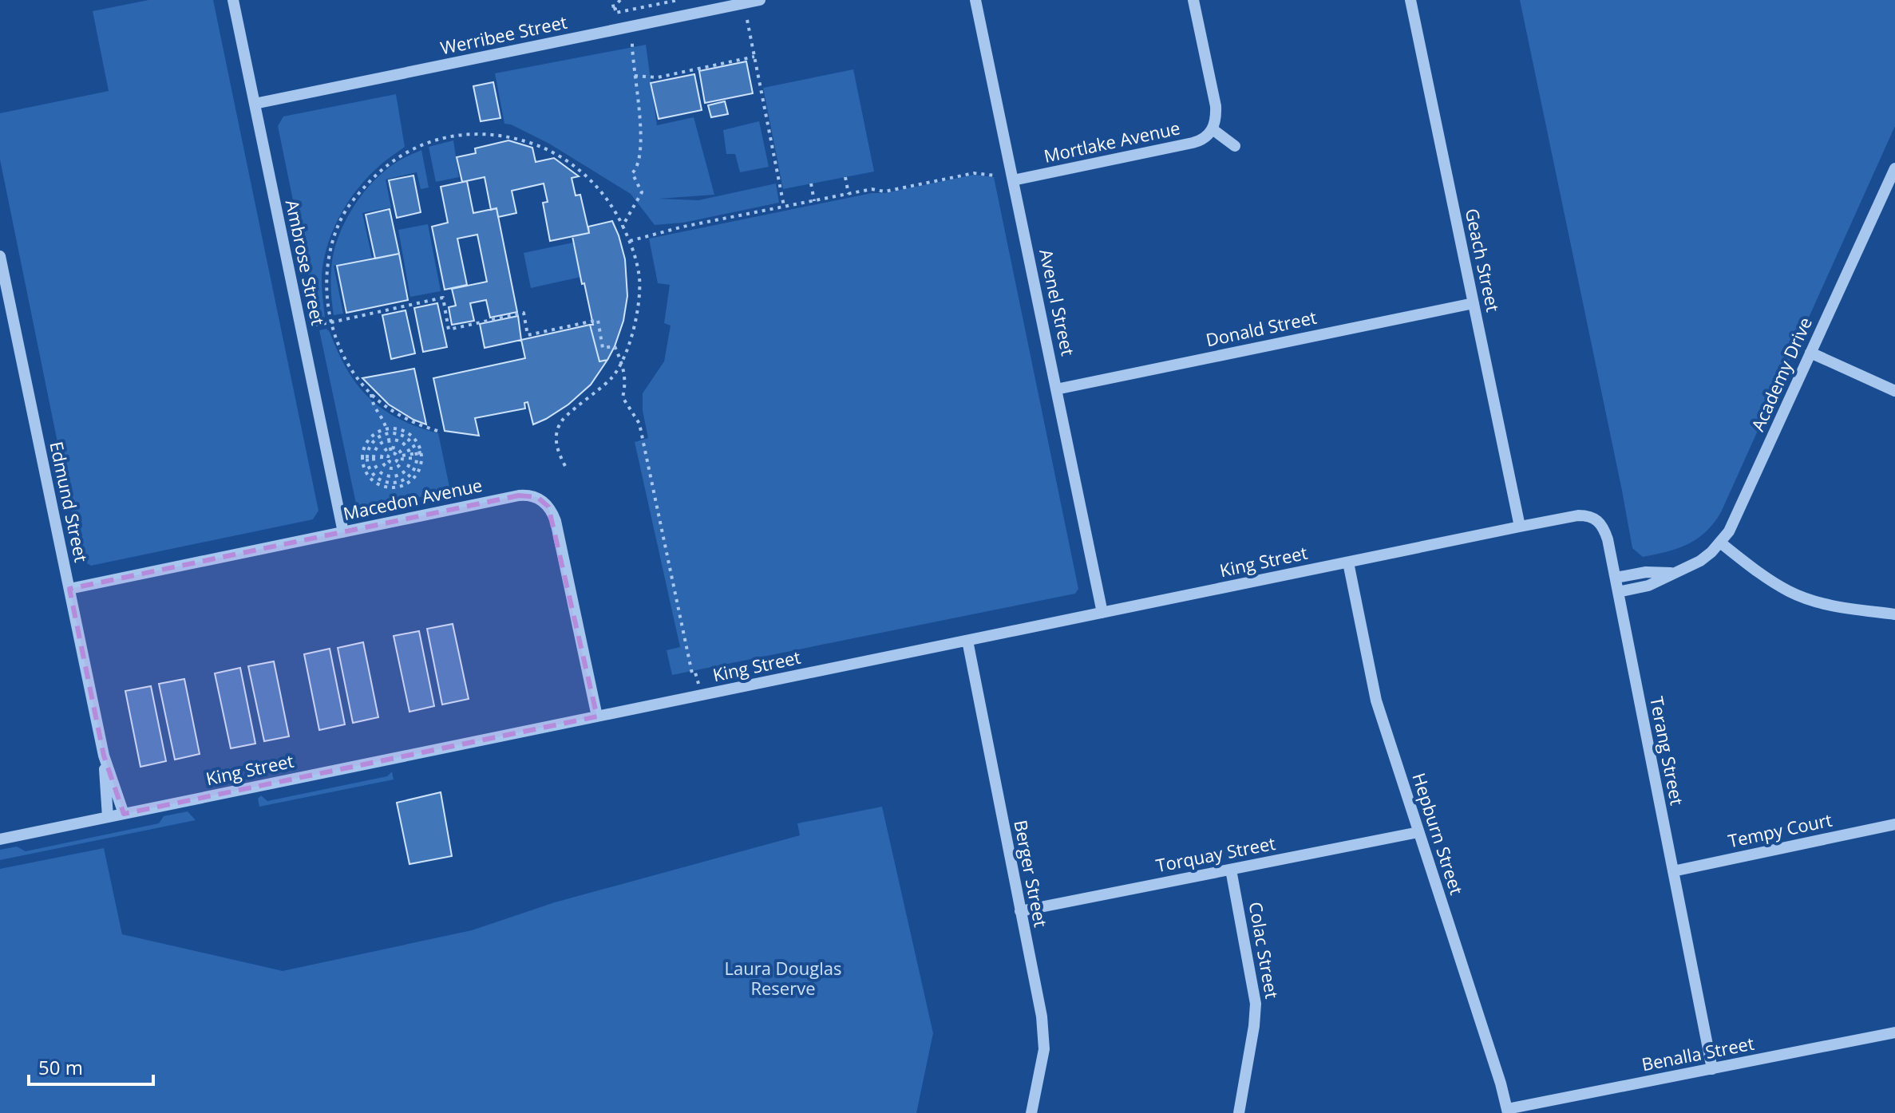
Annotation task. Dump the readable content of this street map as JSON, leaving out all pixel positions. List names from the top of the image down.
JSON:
{
  "streets": {
    "street": [
      "Werribee Street",
      "Mortlake Avenue",
      "Geach Street",
      "Ambrose Street",
      "Avenel Street",
      "Donald Street",
      "Academy Drive",
      "Macedon Avenue",
      "Edmund Street",
      "King Street",
      "Terang Street",
      "Tempy Court",
      "Hepburn Street",
      "Torquay Street",
      "Berger Street",
      "Colac Street",
      "Benalla Street"
    ]
  },
  "crossings": [
    ["Werribee Street", "Ambrose Street"],
    ["Mortlake Avenue", "Avenel Street"],
    ["Geach Street", "Donald Street"],
    ["Geach Street", "King Street"],
    ["Geach Street", "Terang Street"],
    ["Ambrose Street", "Macedon Avenue"],
    ["Avenel Street", "Donald Street"],
    ["Avenel Street", "King Street"],
    ["Academy Drive", "Terang Street"],
    ["Macedon Avenue", "Edmund Street"],
    ["Macedon Avenue", "King Street"],
    ["Edmund Street", "King Street"],
    ["King Street", "Terang Street"],
    ["King Street", "Hepburn Street"],
    ["King Street", "Berger Street"],
    ["Terang Street", "Tempy Court"],
    ["Terang Street", "Benalla Street"],
    ["Hepburn Street", "Torquay Street"],
    ["Hepburn Street", "Benalla Street"],
    ["Torquay Street", "Berger Street"],
    ["Torquay Street", "Colac Street"]
  ],
  "parks": ["Laura Douglas Reserve"],
  "scale_bar": "50 m"
}
